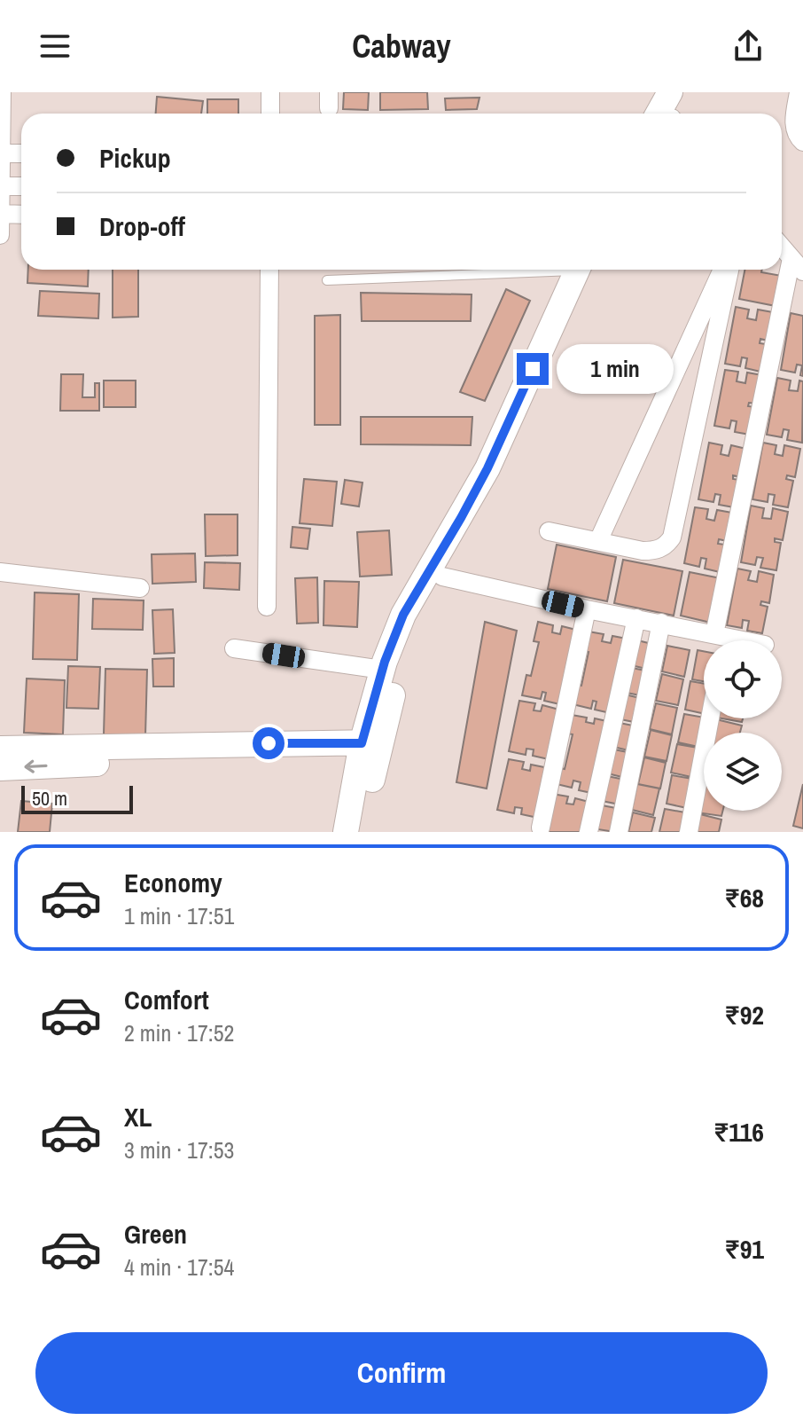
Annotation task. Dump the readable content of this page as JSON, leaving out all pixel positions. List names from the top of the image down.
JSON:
{
  "scale_bar": "50 m",
  "page": {
    "header": "Cabway",
    "banner": ["Pickup", "Drop-off"],
    "bubble": "1 min",
    "scale": "50 m",
    "list": [
      {
        "name": "Economy",
        "note": "1 min · 17:51",
        "value": "₹68"
      },
      {
        "name": "Comfort",
        "note": "2 min · 17:52",
        "value": "₹92"
      },
      {
        "name": "XL",
        "note": "3 min · 17:53",
        "value": "₹116"
      },
      {
        "name": "Green",
        "note": "4 min · 17:54",
        "value": "₹91"
      }
    ],
    "buttons": "Confirm"
  }
}
